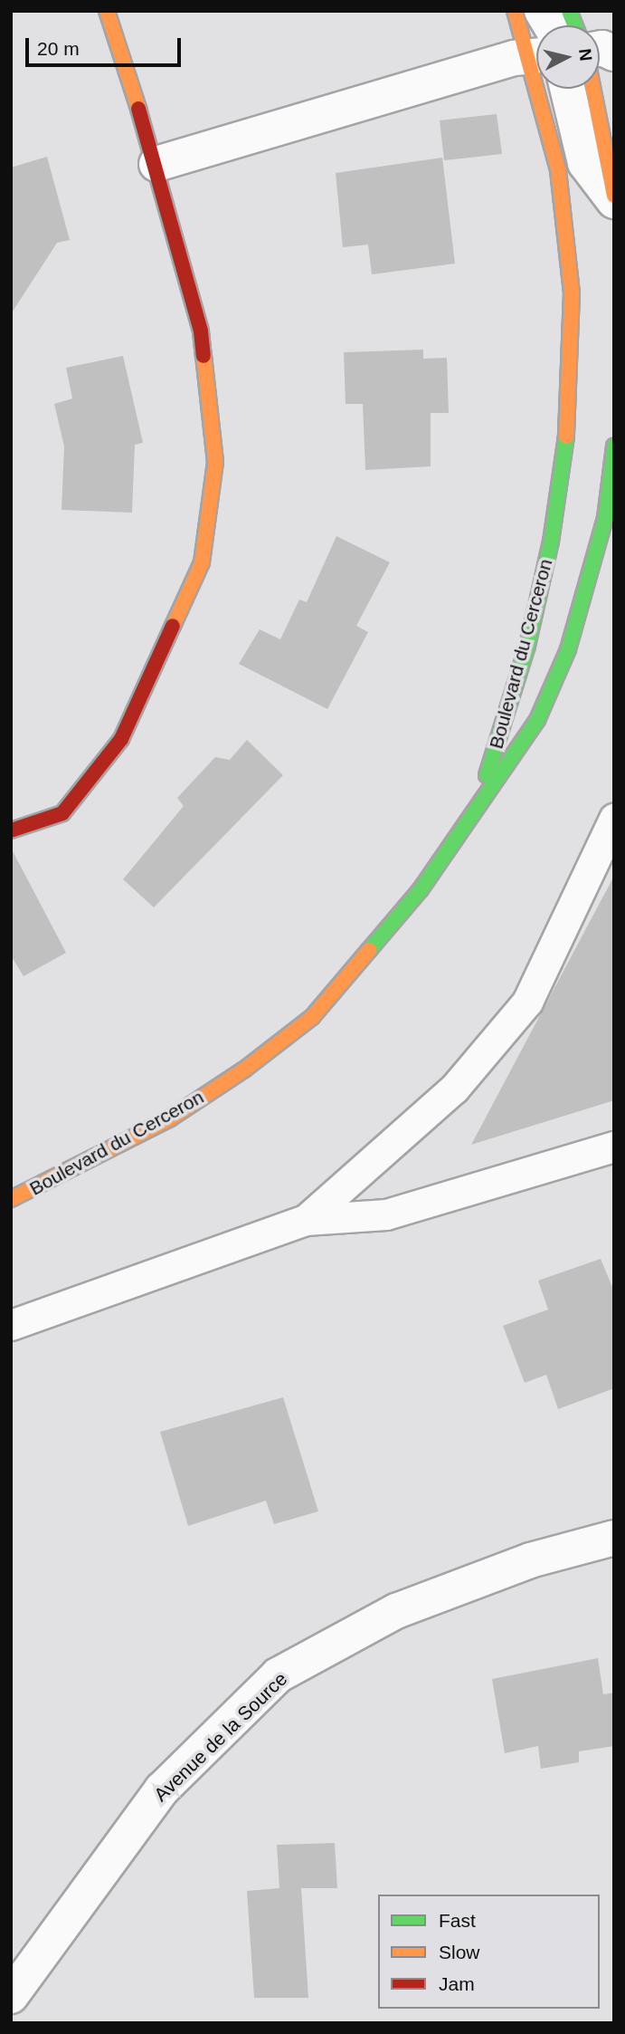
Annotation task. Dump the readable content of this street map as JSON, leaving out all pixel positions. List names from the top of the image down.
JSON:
{
  "streets": {
    "main road": ["Boulevard du Cerceron"],
    "street": ["Avenue de la Source"]
  },
  "legend": ["Fast", "Slow", "Jam"],
  "scale_bar": "20 m",
  "north": "right"
}
